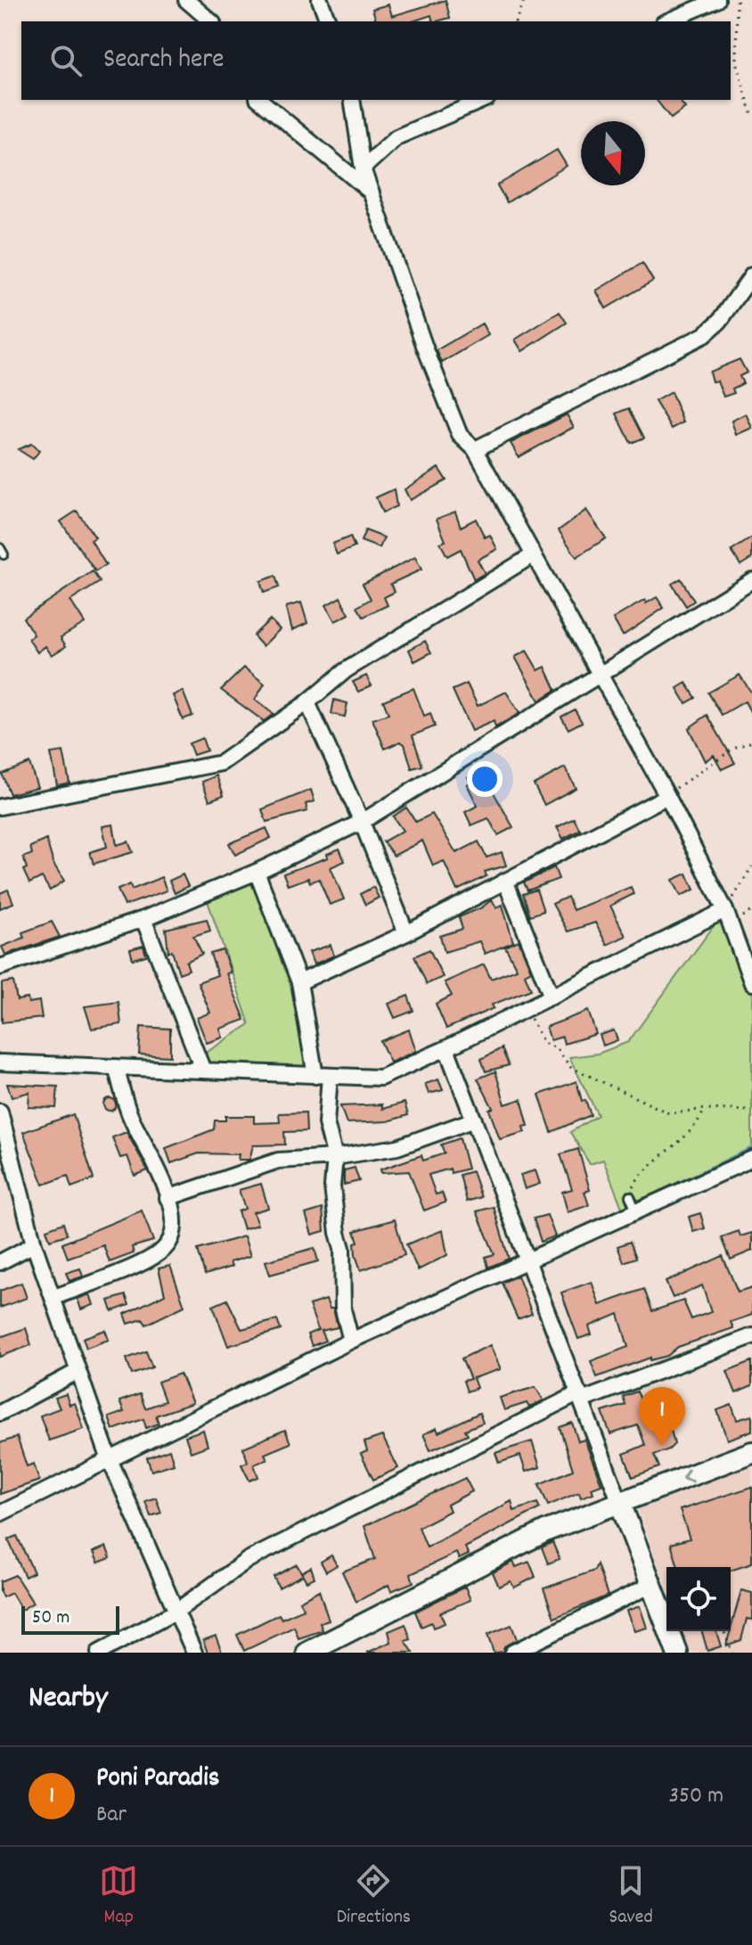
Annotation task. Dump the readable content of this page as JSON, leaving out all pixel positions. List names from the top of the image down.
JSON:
{
  "scale_bar": "50 m",
  "north": "bottom",
  "page": {
    "search": "Search here",
    "pins": "1",
    "scale": "50 m",
    "heading": "Nearby",
    "list": [
      {
        "mark": "1",
        "name": "Poni Paradis",
        "note": "Bar",
        "value": "350 m"
      }
    ],
    "nav": ["Map", "Directions", "Saved"]
  }
}
